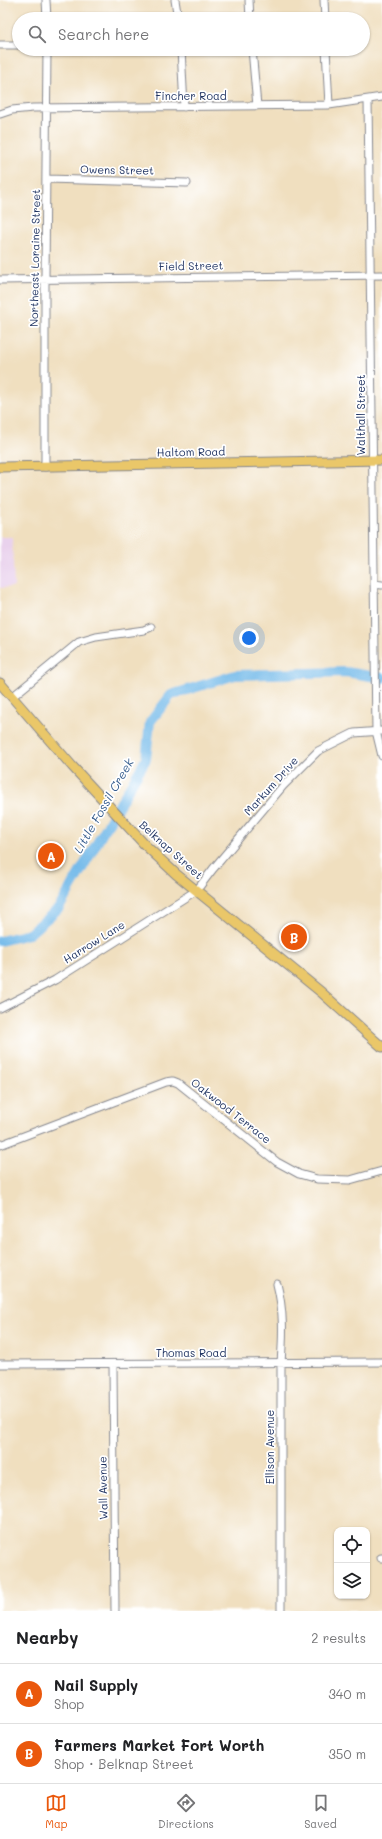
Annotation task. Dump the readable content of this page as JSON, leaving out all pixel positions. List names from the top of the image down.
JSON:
{
  "streets": {
    "main road": ["Haltom Road", "Belknap Street"],
    "street": [
      "Fincher Road",
      "Owens Street",
      "Northeast Loraine Street",
      "Field Street",
      "Walthall Street",
      "Markum Drive",
      "Harrow Lane",
      "Oakwood Terrace",
      "Thomas Road",
      "Ellison Avenue",
      "Wall Avenue"
    ]
  },
  "crossings": [
    ["Fincher Road", "Northeast Loraine Street"],
    ["Fincher Road", "Walthall Street"],
    ["Owens Street", "Northeast Loraine Street"],
    ["Northeast Loraine Street", "Field Street"],
    ["Northeast Loraine Street", "Haltom Road"],
    ["Field Street", "Walthall Street"],
    ["Walthall Street", "Haltom Road"],
    ["Walthall Street", "Markum Drive"],
    ["Markum Drive", "Belknap Street"],
    ["Markum Drive", "Harrow Lane"],
    ["Belknap Street", "Harrow Lane"],
    ["Thomas Road", "Ellison Avenue"],
    ["Thomas Road", "Wall Avenue"]
  ],
  "water": ["Little Fossil Creek"],
  "page": {
    "search": "Search here",
    "pins": ["A", "B"],
    "heading": ["Nearby", "2 results"],
    "list": [
      {
        "mark": "A",
        "name": "Nail Supply",
        "note": "Shop",
        "value": "340 m"
      },
      {
        "mark": "B",
        "name": "Farmers Market Fort Worth",
        "note": "Shop · Belknap Street",
        "value": "350 m"
      }
    ],
    "nav": ["Map", "Directions", "Saved"]
  }
}
